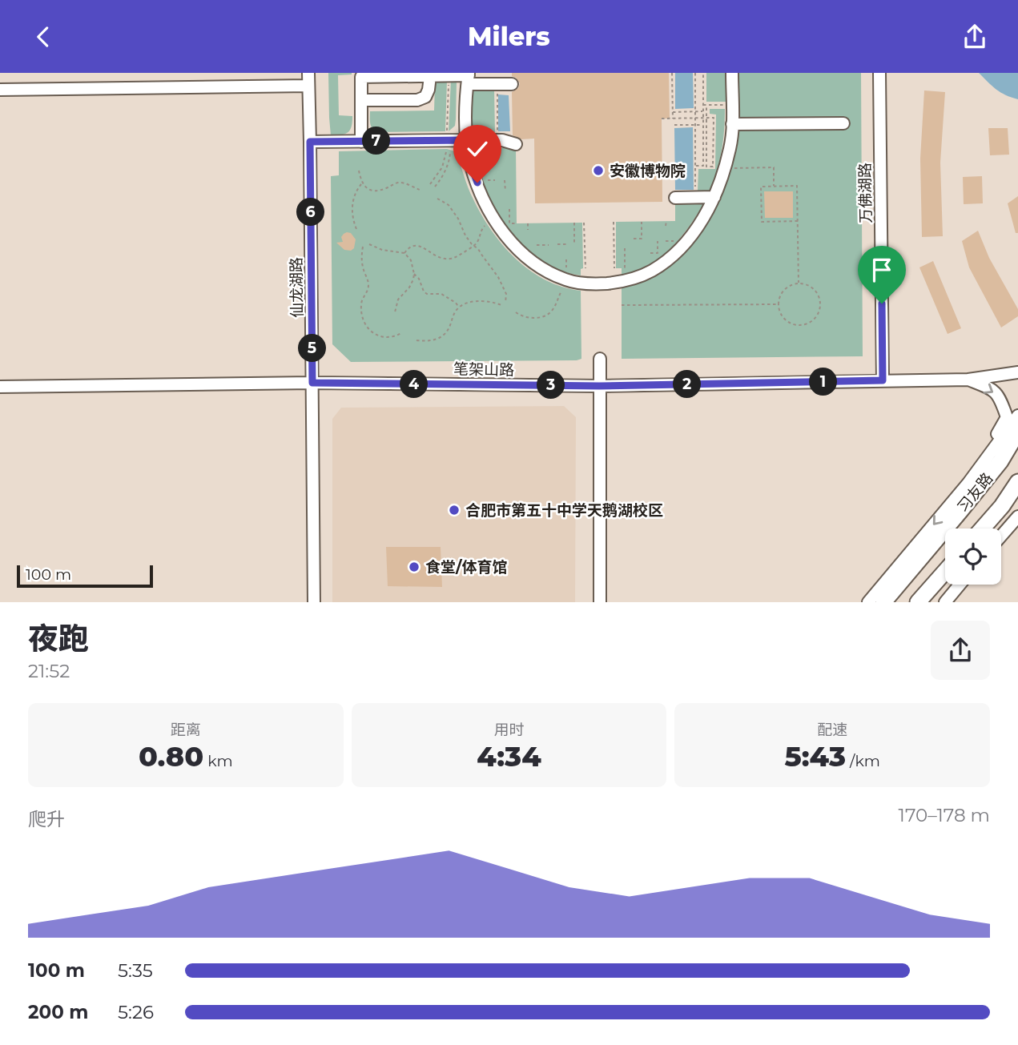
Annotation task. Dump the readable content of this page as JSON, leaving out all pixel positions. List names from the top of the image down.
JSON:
{
  "streets": {
    "main road": ["习友路"],
    "street": ["万佛湖路", "仙龙湖路", "笔架山路"]
  },
  "crossings": [
    ["万佛湖路", "笔架山路"],
    ["仙龙湖路", "笔架山路"]
  ],
  "places": ["安徽博物院", "合肥市第五十中学天鹅湖校区", "食堂/体育馆"],
  "scale_bar": "100 m",
  "page": {
    "header": "Milers",
    "pins": [
      "7",
      "6",
      "5",
      "1",
      "2",
      "4",
      "3"
    ],
    "scale": "100 m",
    "heading": ["夜跑", "21:52"],
    "stats": [
      ["距离", "0.80 km"],
      ["用时", "4:34"],
      ["配速", "5:43 /km"]
    ],
    "chart": ["爬升", "170–178 m"],
    "list": [
      {
        "name": "100 m",
        "note": "5:35"
      },
      {
        "name": "200 m",
        "note": "5:26"
      }
    ]
  }
}
